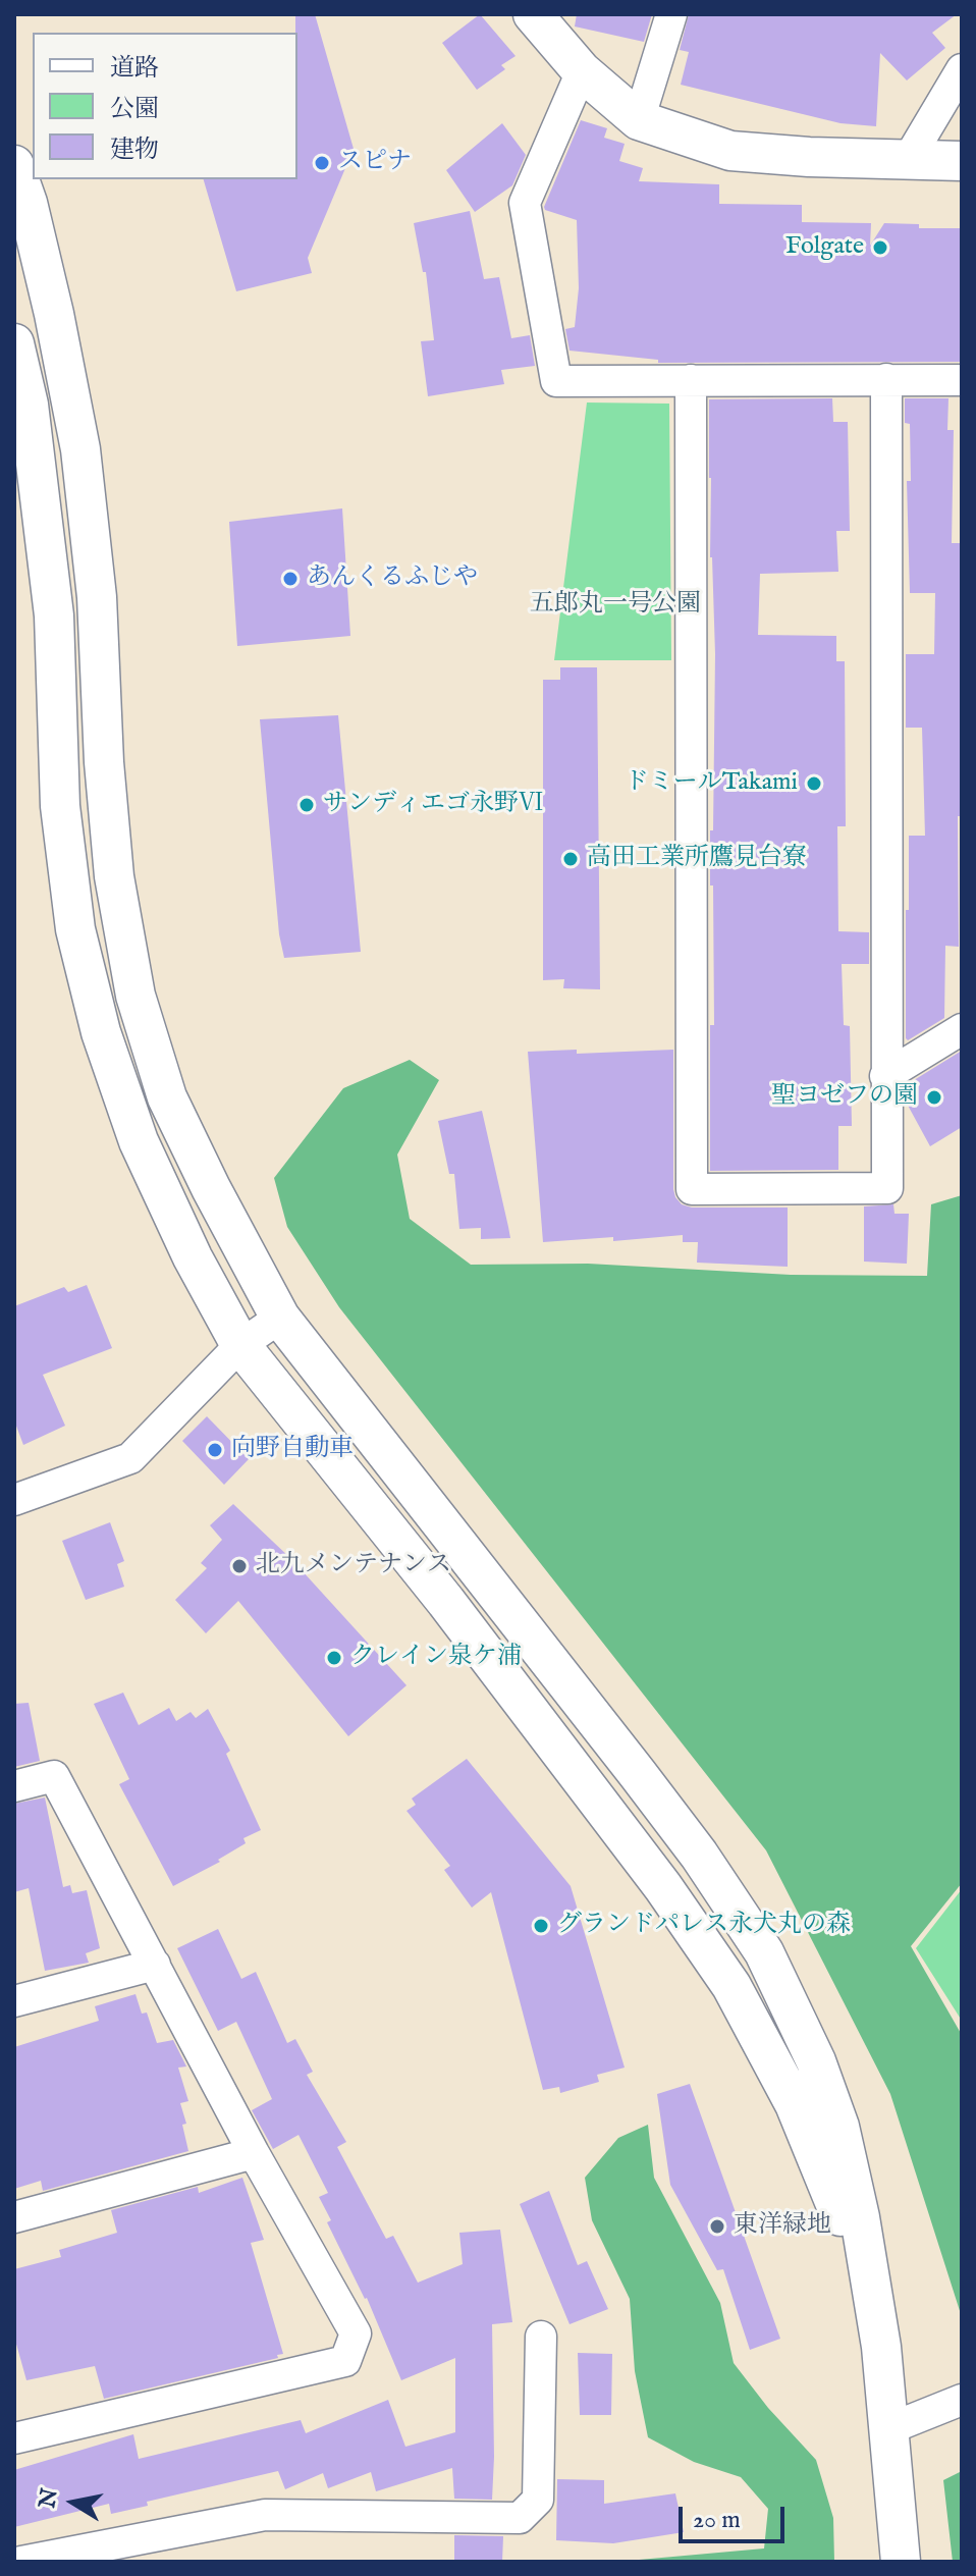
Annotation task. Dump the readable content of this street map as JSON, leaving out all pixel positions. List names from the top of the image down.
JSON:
{
  "parks": ["五郎丸一号公園"],
  "places": [
    "スピナ",
    "Folgate",
    "あんくるふじや",
    "ドミールTakami",
    "サンディエゴ永野Ⅵ",
    "高田工業所鷹見台寮",
    "聖ヨゼフの園",
    "向野自動車",
    "北九メンテナンス",
    "クレイン泉ケ浦",
    "グランドパレス永犬丸の森",
    "東洋緑地"
  ],
  "legend": ["道路", "公園", "建物"],
  "scale_bar": "20 m",
  "north": "left"
}
